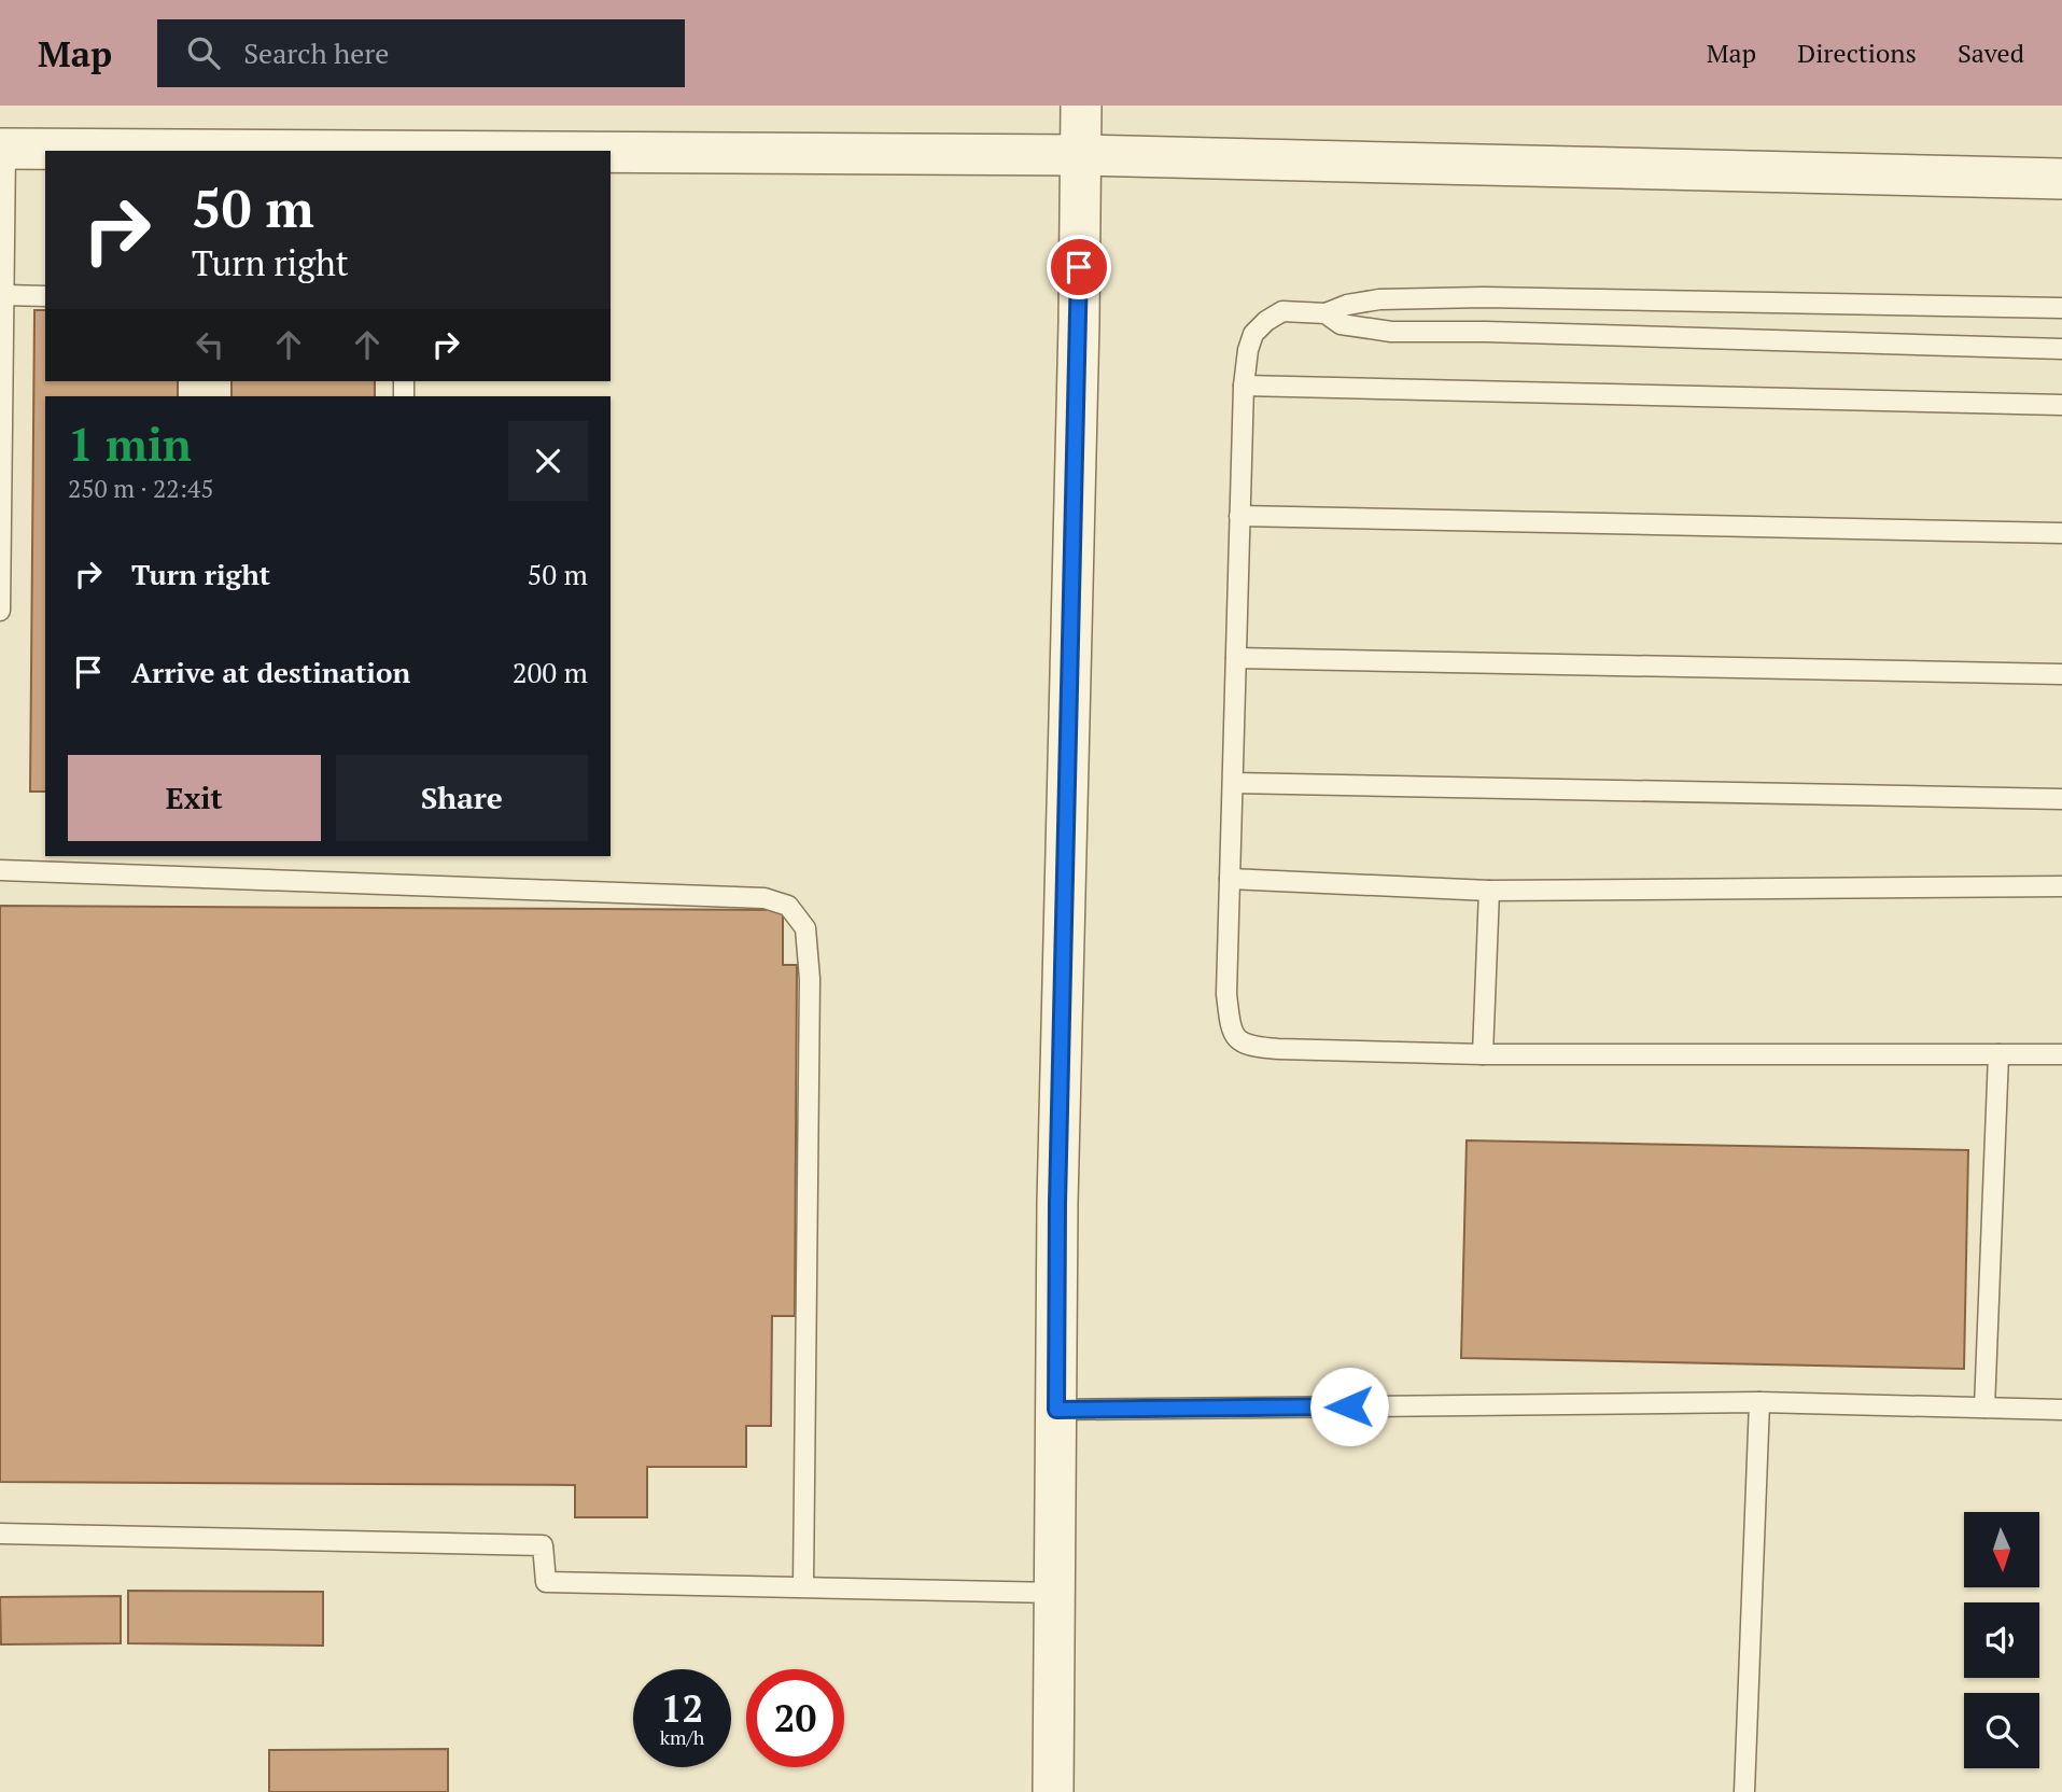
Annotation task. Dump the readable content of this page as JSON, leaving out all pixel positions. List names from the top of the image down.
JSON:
{
  "north": "bottom",
  "page": {
    "header": "Map",
    "search": "Search here",
    "nav": ["Map", "Directions", "Saved"],
    "turn": ["50 m", "Turn right"],
    "heading": ["1 min", "250 m · 22:45"],
    "list": [
      {
        "name": "Turn right",
        "value": "50 m"
      },
      {
        "name": "Arrive at destination",
        "value": "200 m"
      }
    ],
    "buttons": ["Exit", "Share"],
    "speed": "12 km/h",
    "limit": "20"
  }
}
